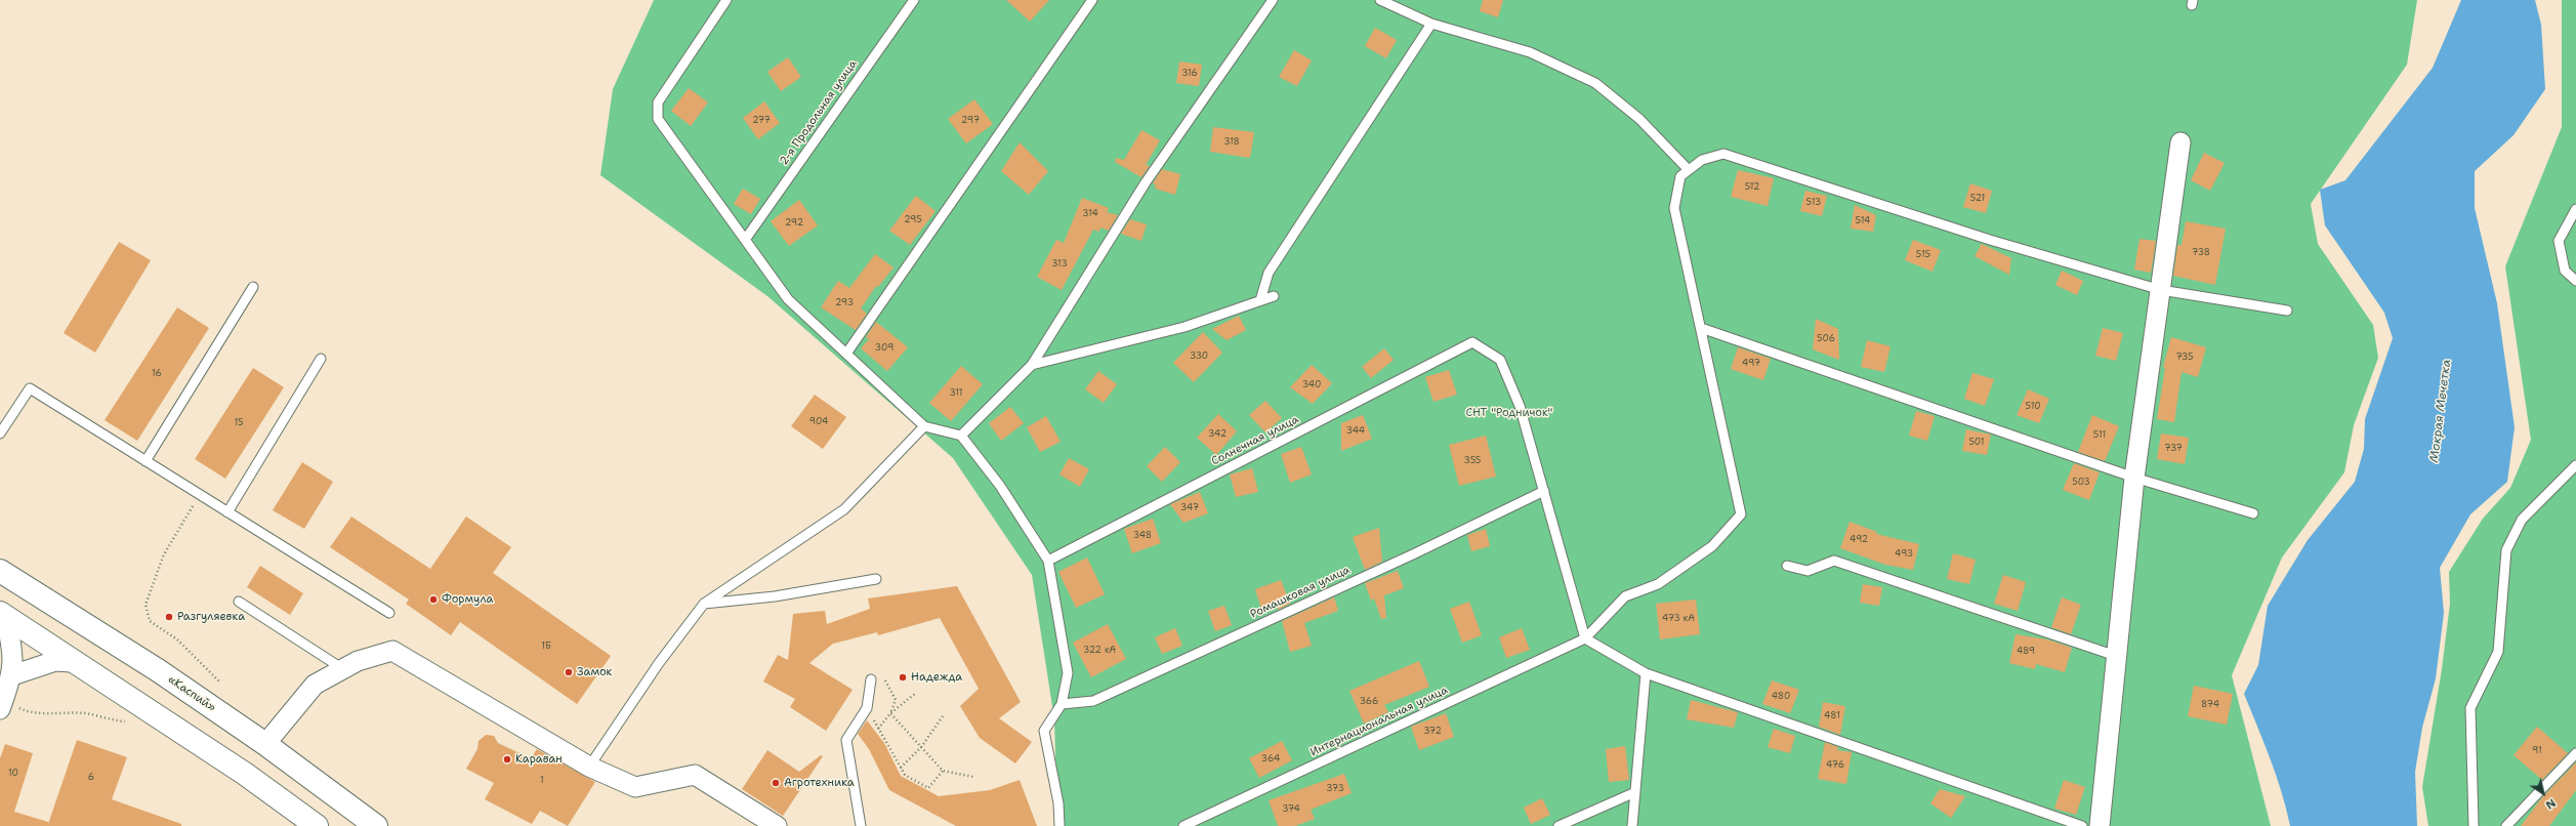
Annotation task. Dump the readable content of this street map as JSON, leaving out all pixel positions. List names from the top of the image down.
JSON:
{
  "streets": {
    "highway": ["«Каспий»"],
    "lane": [
      "2-я Продольная улица",
      "Солнечная улица",
      "Ромашковая улица",
      "Интернациональная улица"
    ]
  },
  "crossings": [
    ["Солнечная улица", "Ромашковая улица"]
  ],
  "water": ["Мокрая Мечетка"],
  "parks": ["СНТ \"Родничок\""],
  "places": [
    "Формула",
    "Разгуляевка",
    "Замок",
    "Надежда",
    "Караван",
    "Агротехника"
  ],
  "house_numbers": [
    "316",
    "277",
    "297",
    "318",
    "512",
    "521",
    "513",
    "314",
    "295",
    "514",
    "292",
    "738",
    "515",
    "313",
    "293",
    "506",
    "309",
    "330",
    "735",
    "497",
    "16",
    "340",
    "311",
    "510",
    "904",
    "15",
    "344",
    "342",
    "511",
    "501",
    "737",
    "355",
    "503",
    "347",
    "348",
    "492",
    "493",
    "473 кА",
    "1Б",
    "322 кА",
    "489",
    "480",
    "366",
    "874",
    "481",
    "372",
    "91",
    "364",
    "476",
    "10",
    "6",
    "1",
    "373",
    "374"
  ],
  "north": "bottom right"
}
